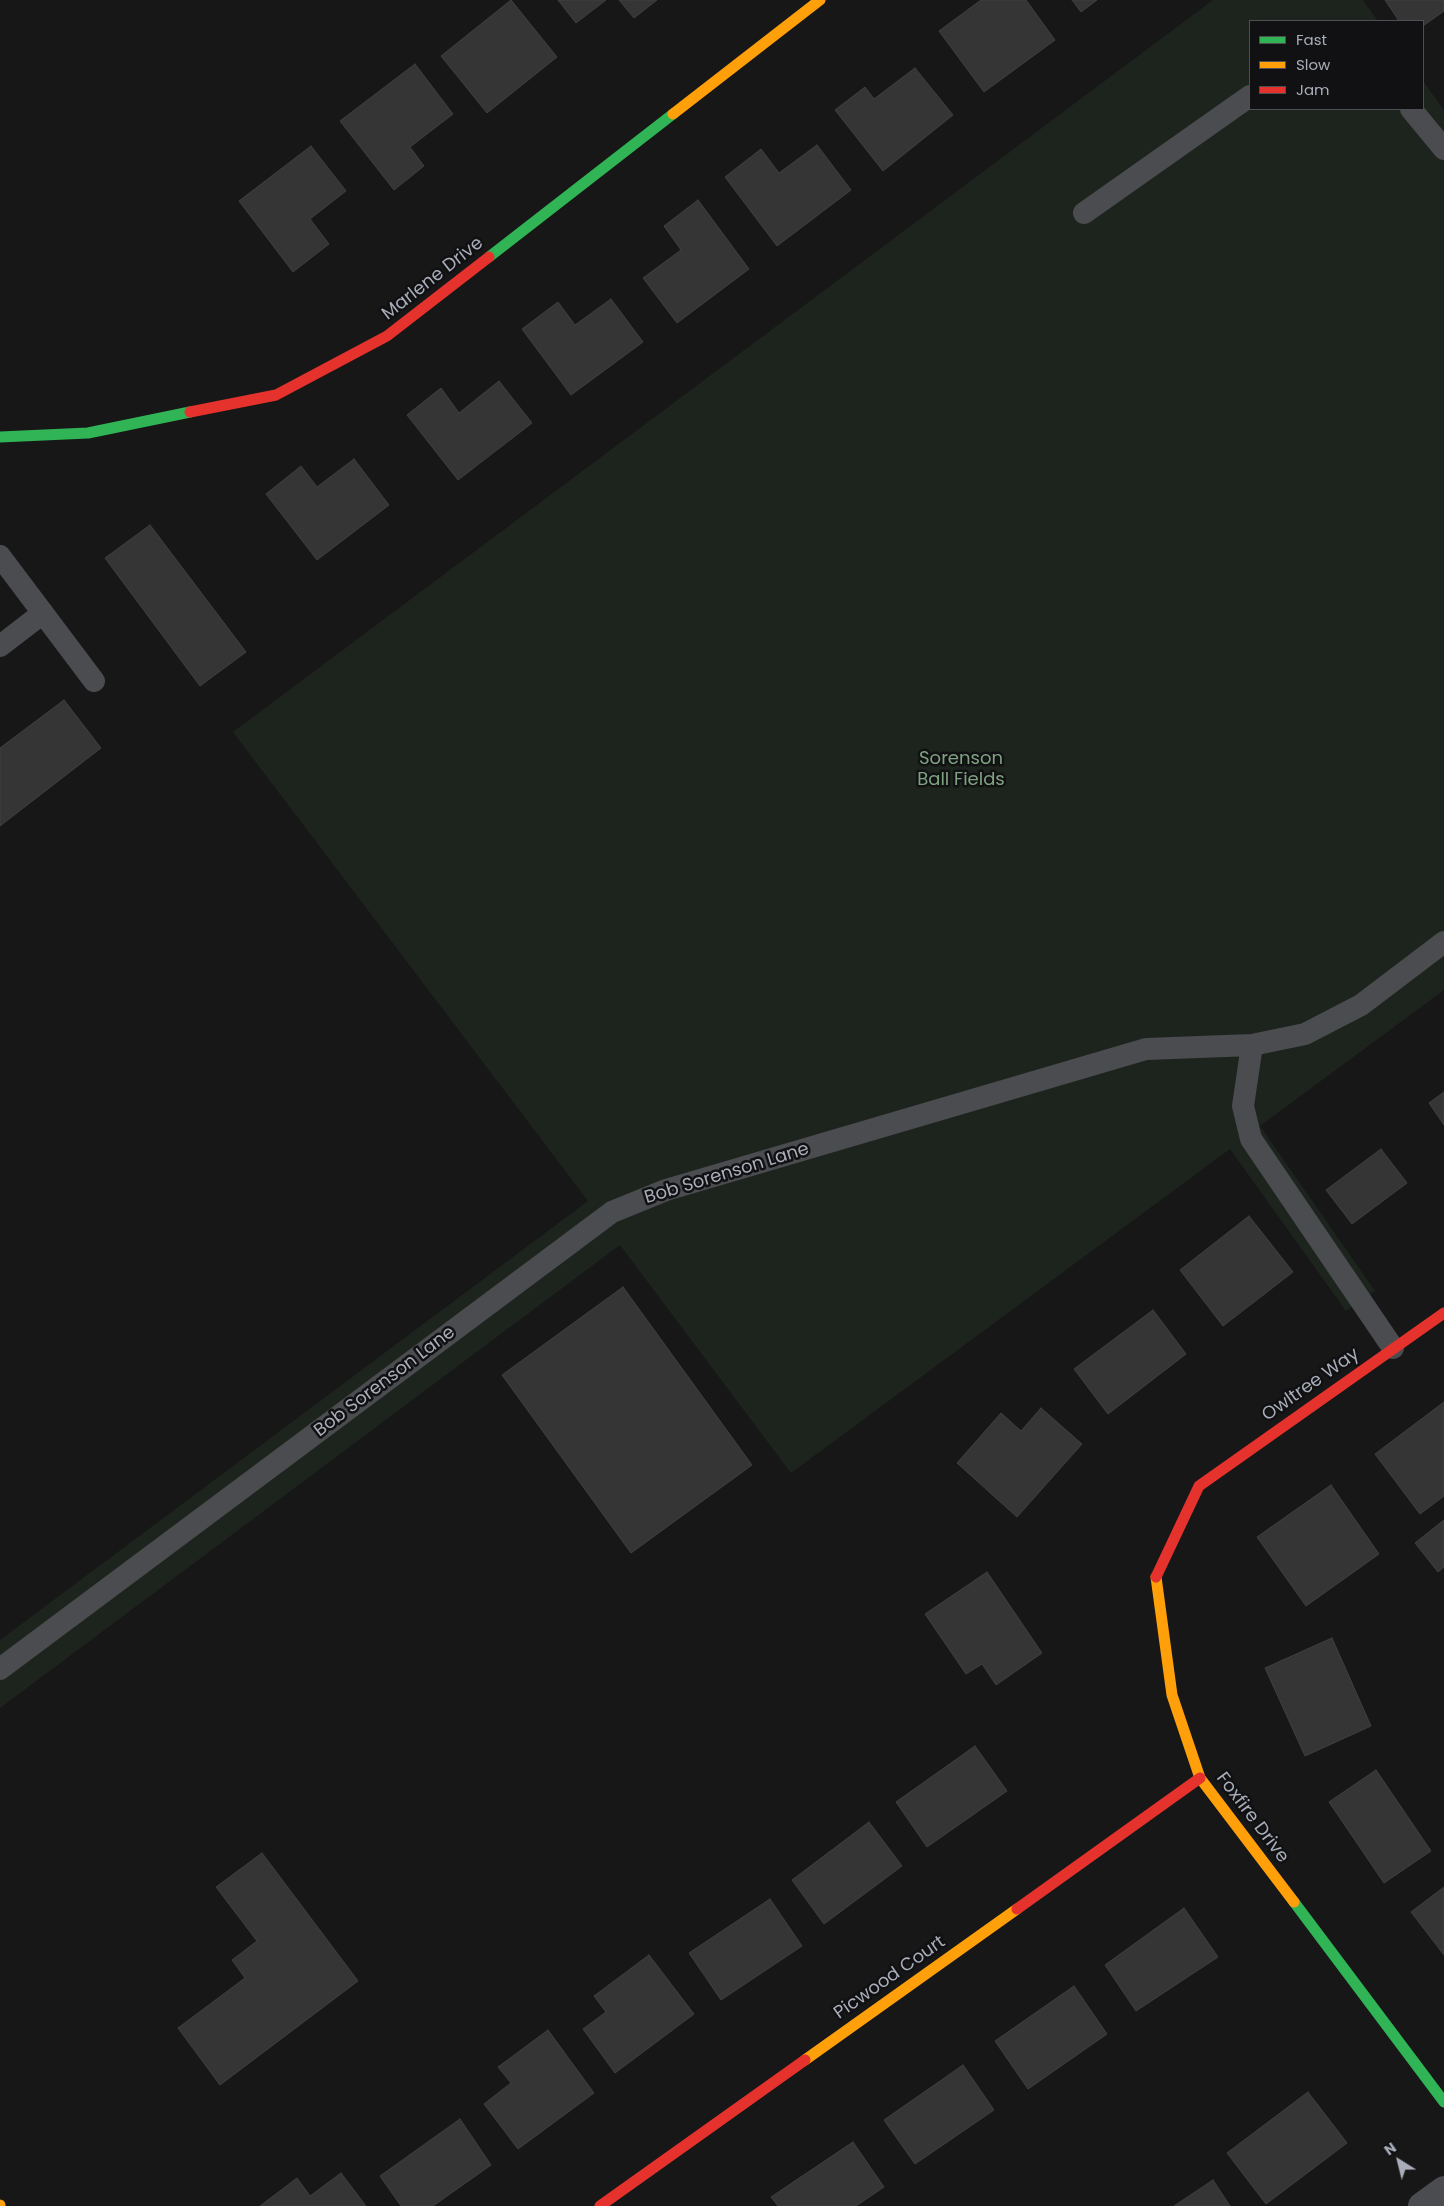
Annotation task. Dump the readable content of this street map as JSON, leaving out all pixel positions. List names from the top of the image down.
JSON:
{
  "streets": {
    "street": [
      "Marlene Drive",
      "Owltree Way",
      "Foxfire Drive",
      "Picwood Court"
    ],
    "lane": ["Bob Sorenson Lane"]
  },
  "crossings": [
    ["Owltree Way", "Foxfire Drive"],
    ["Foxfire Drive", "Picwood Court"]
  ],
  "parks": ["Sorenson Ball Fields"],
  "legend": ["Fast", "Slow", "Jam"],
  "north": "top left"
}
